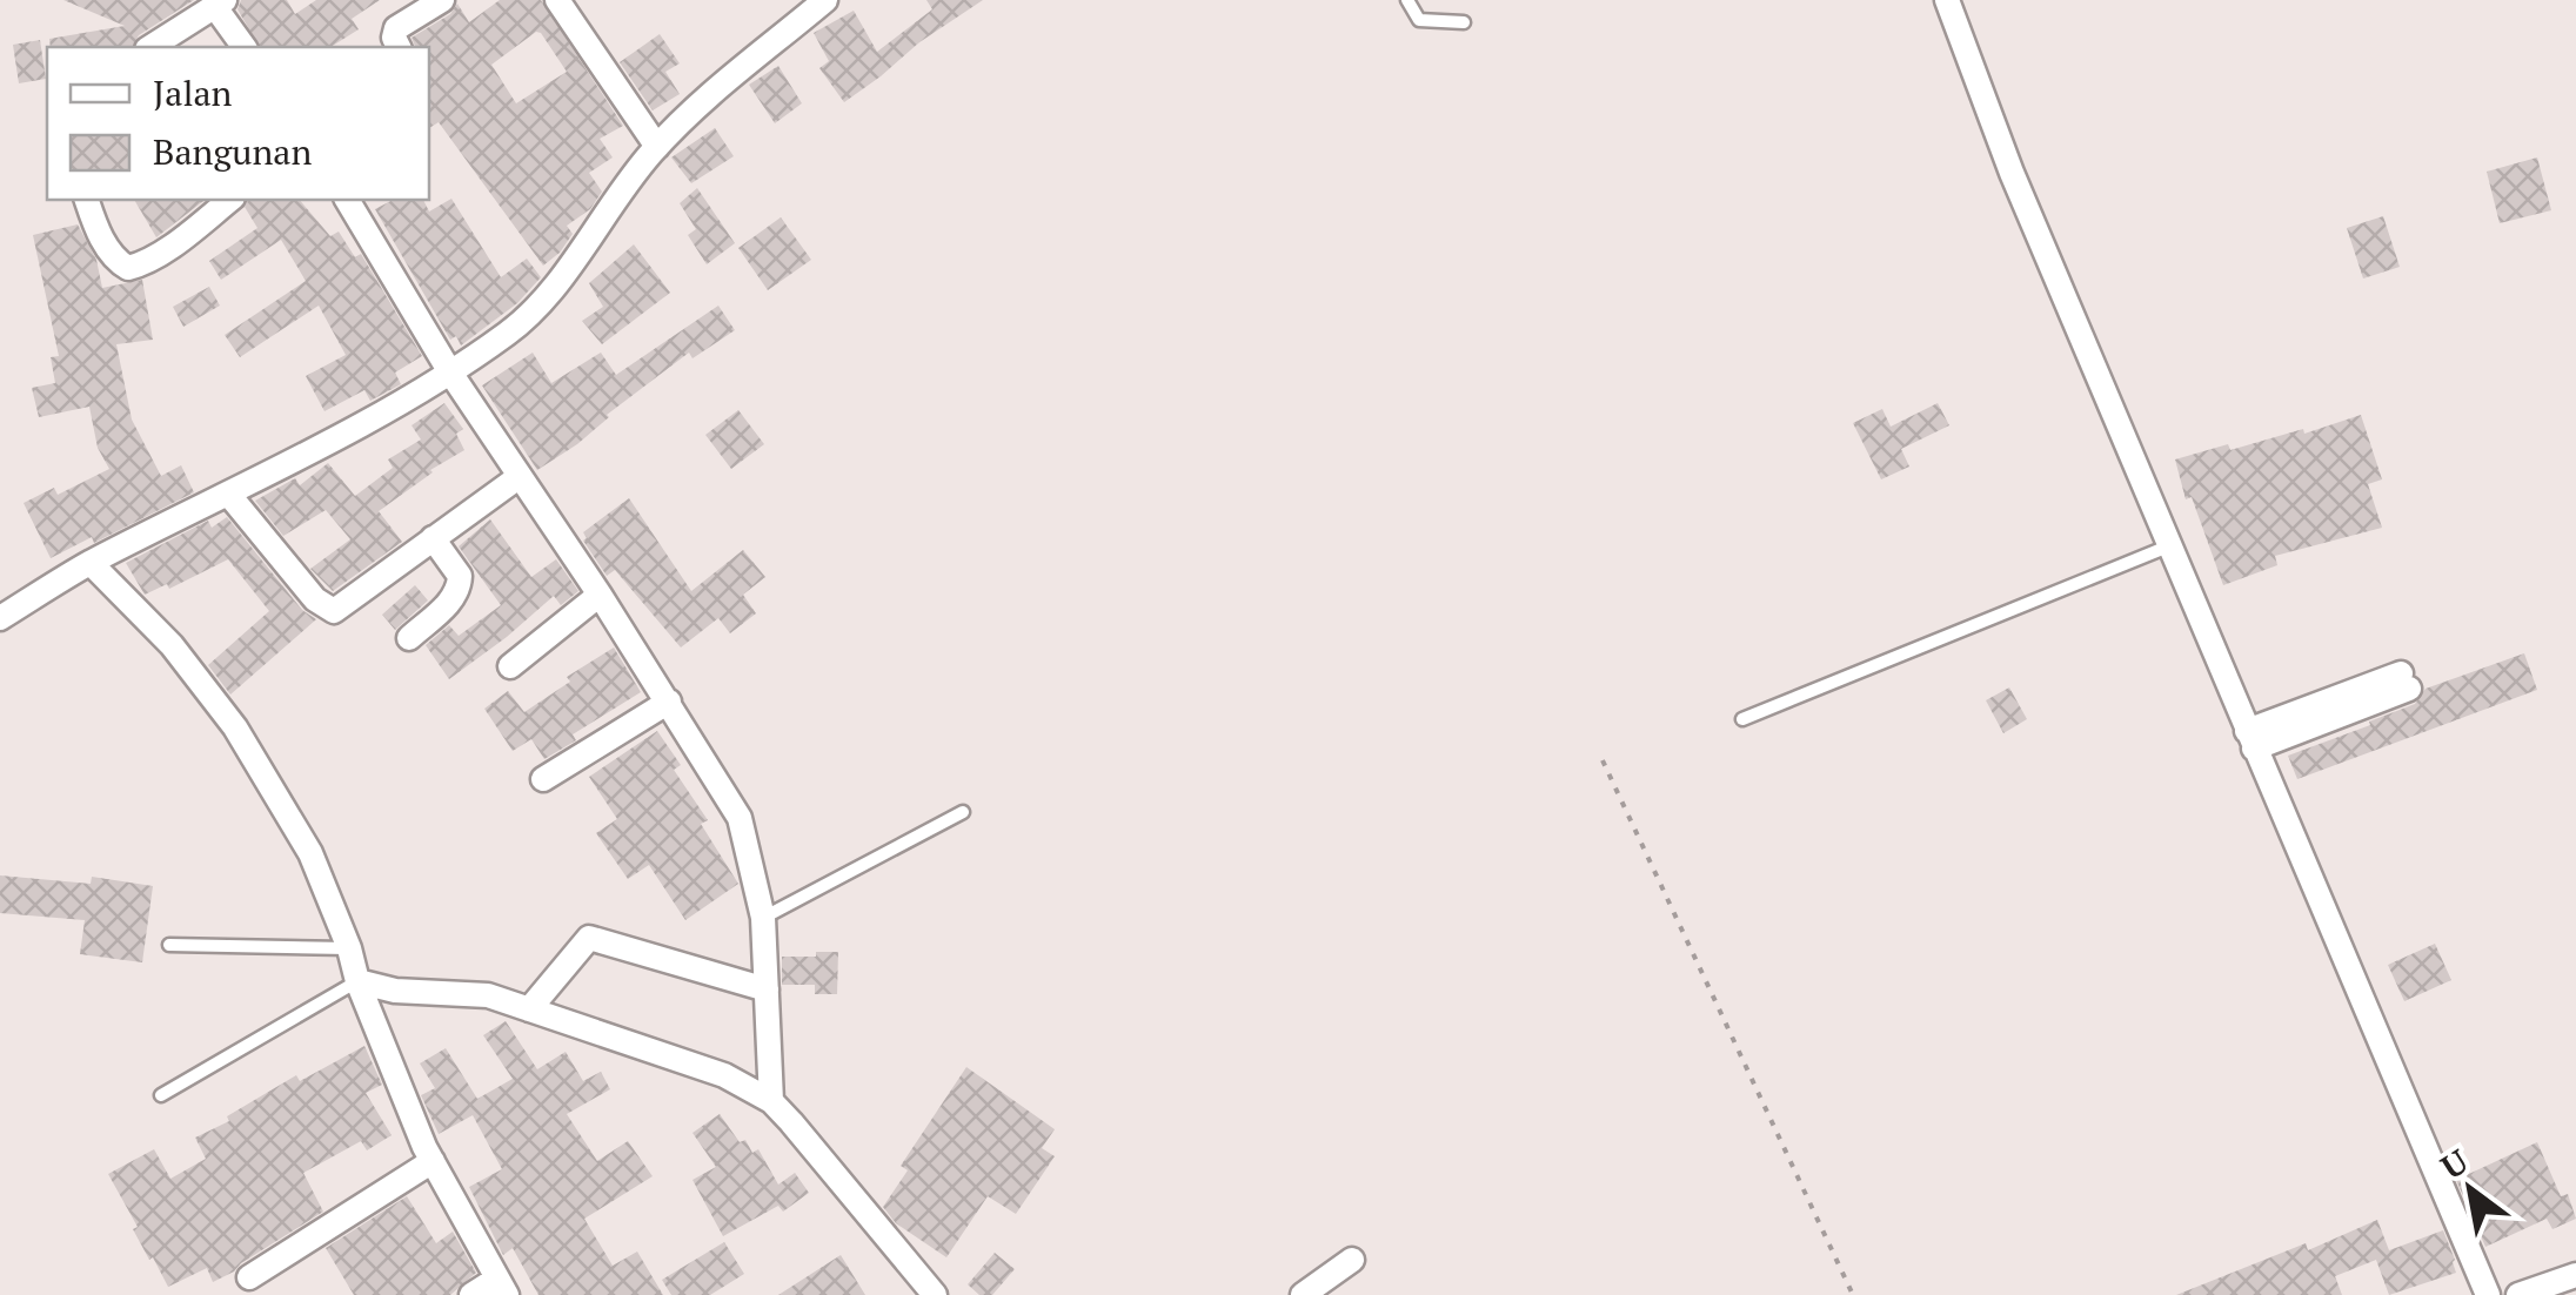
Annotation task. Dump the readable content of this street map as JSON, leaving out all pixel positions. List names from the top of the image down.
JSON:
{
  "legend": ["Jalan", "Bangunan"],
  "north": "top left"
}
